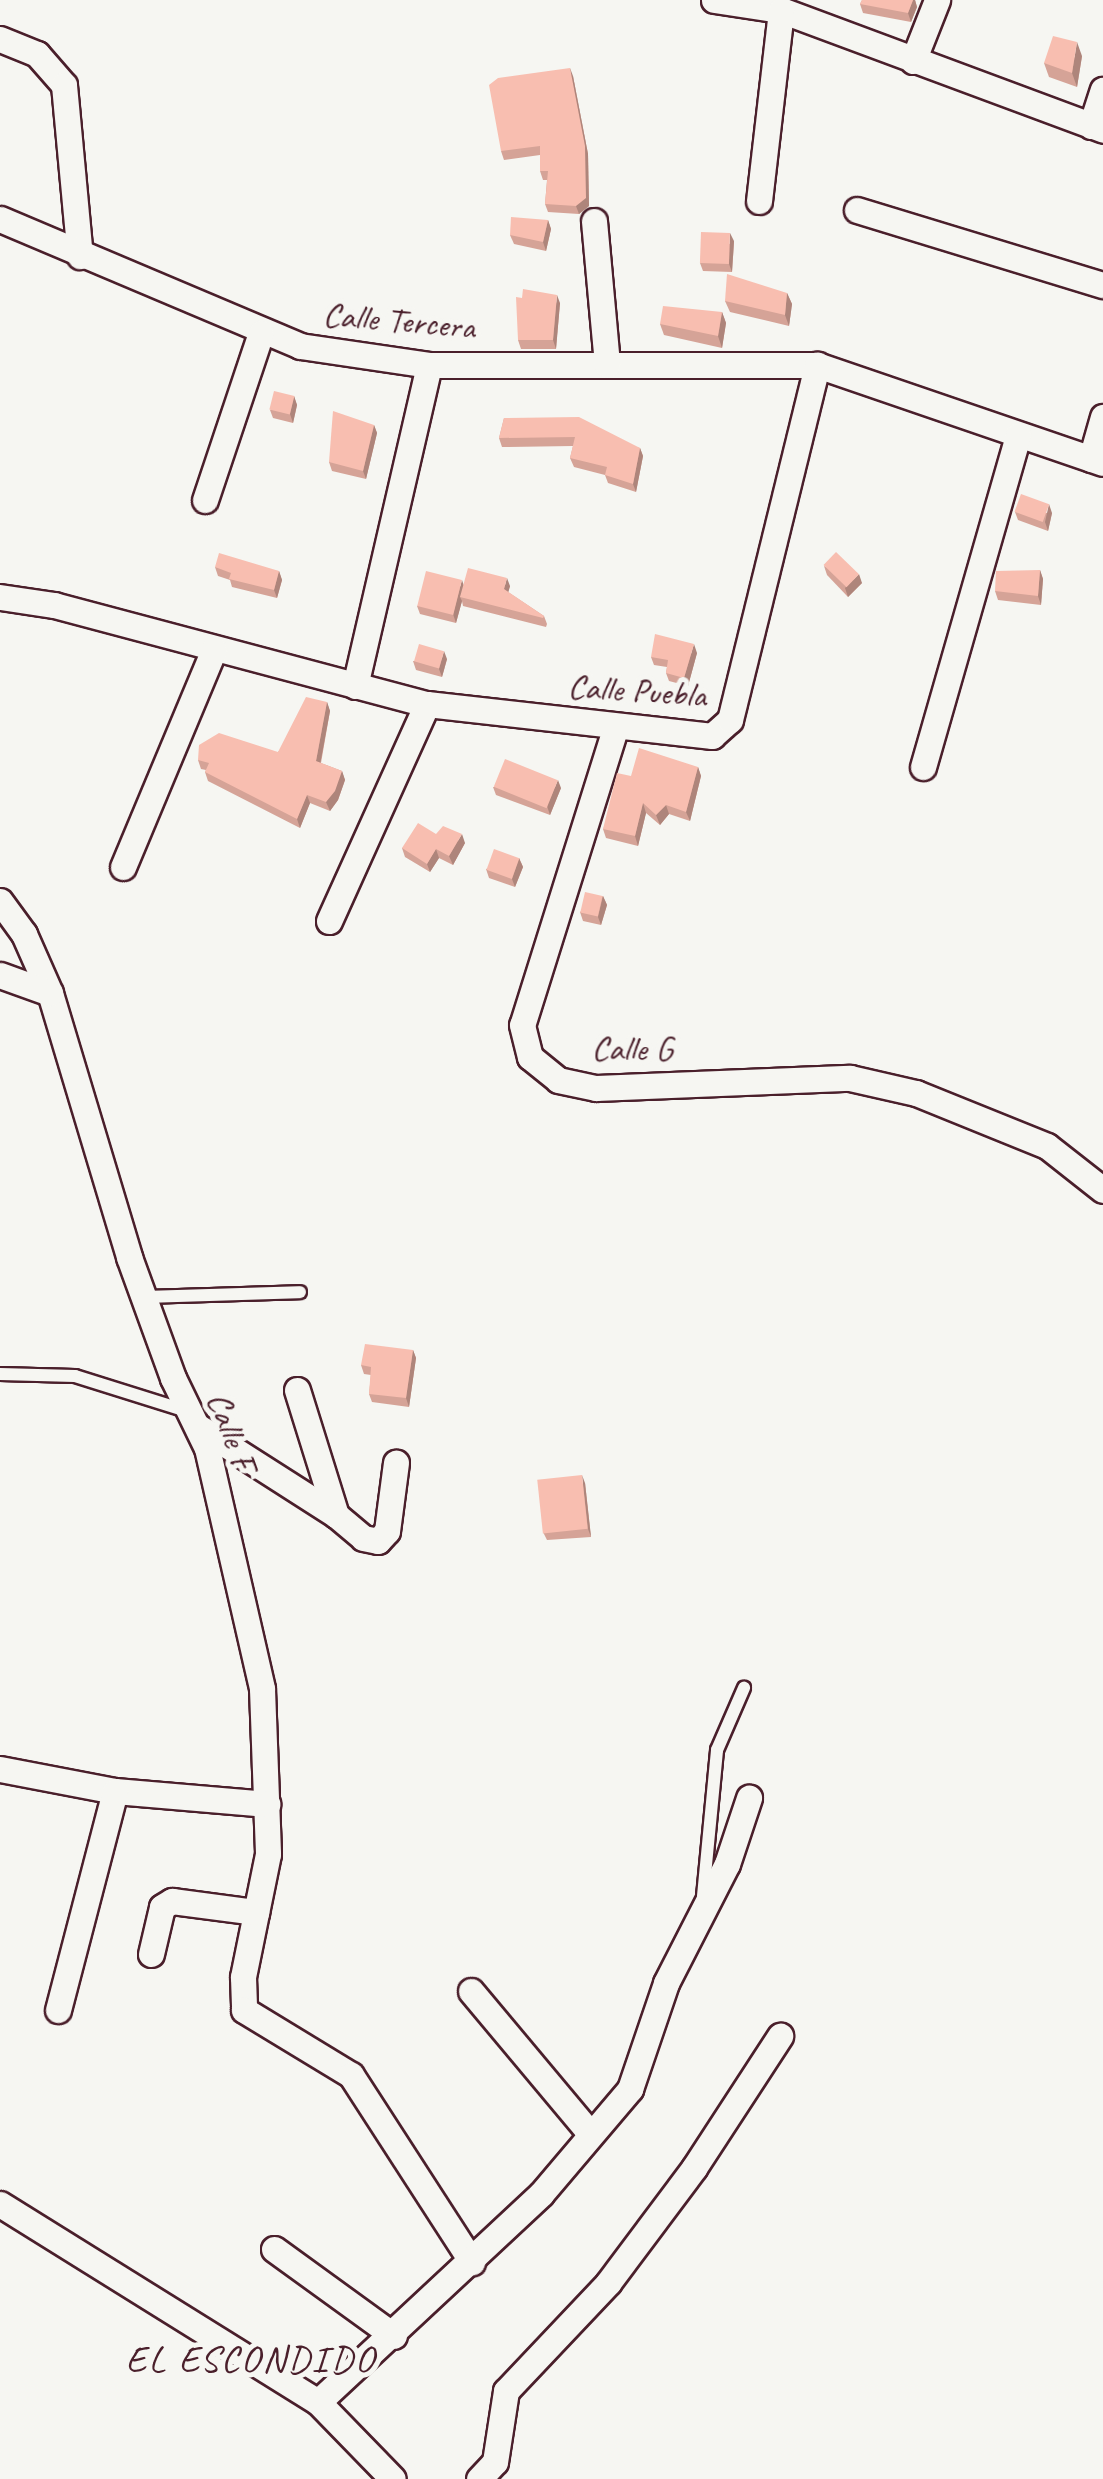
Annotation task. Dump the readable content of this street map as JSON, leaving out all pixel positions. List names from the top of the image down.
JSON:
{
  "streets": {
    "street": [
      "Calle Tercera",
      "Calle Puebla",
      "Calle G",
      "Calle F"
    ]
  },
  "crossings": [
    ["Calle Tercera", "Calle Puebla"],
    ["Calle Puebla", "Calle G"]
  ],
  "districts": ["EL ESCONDIDO"]
}
